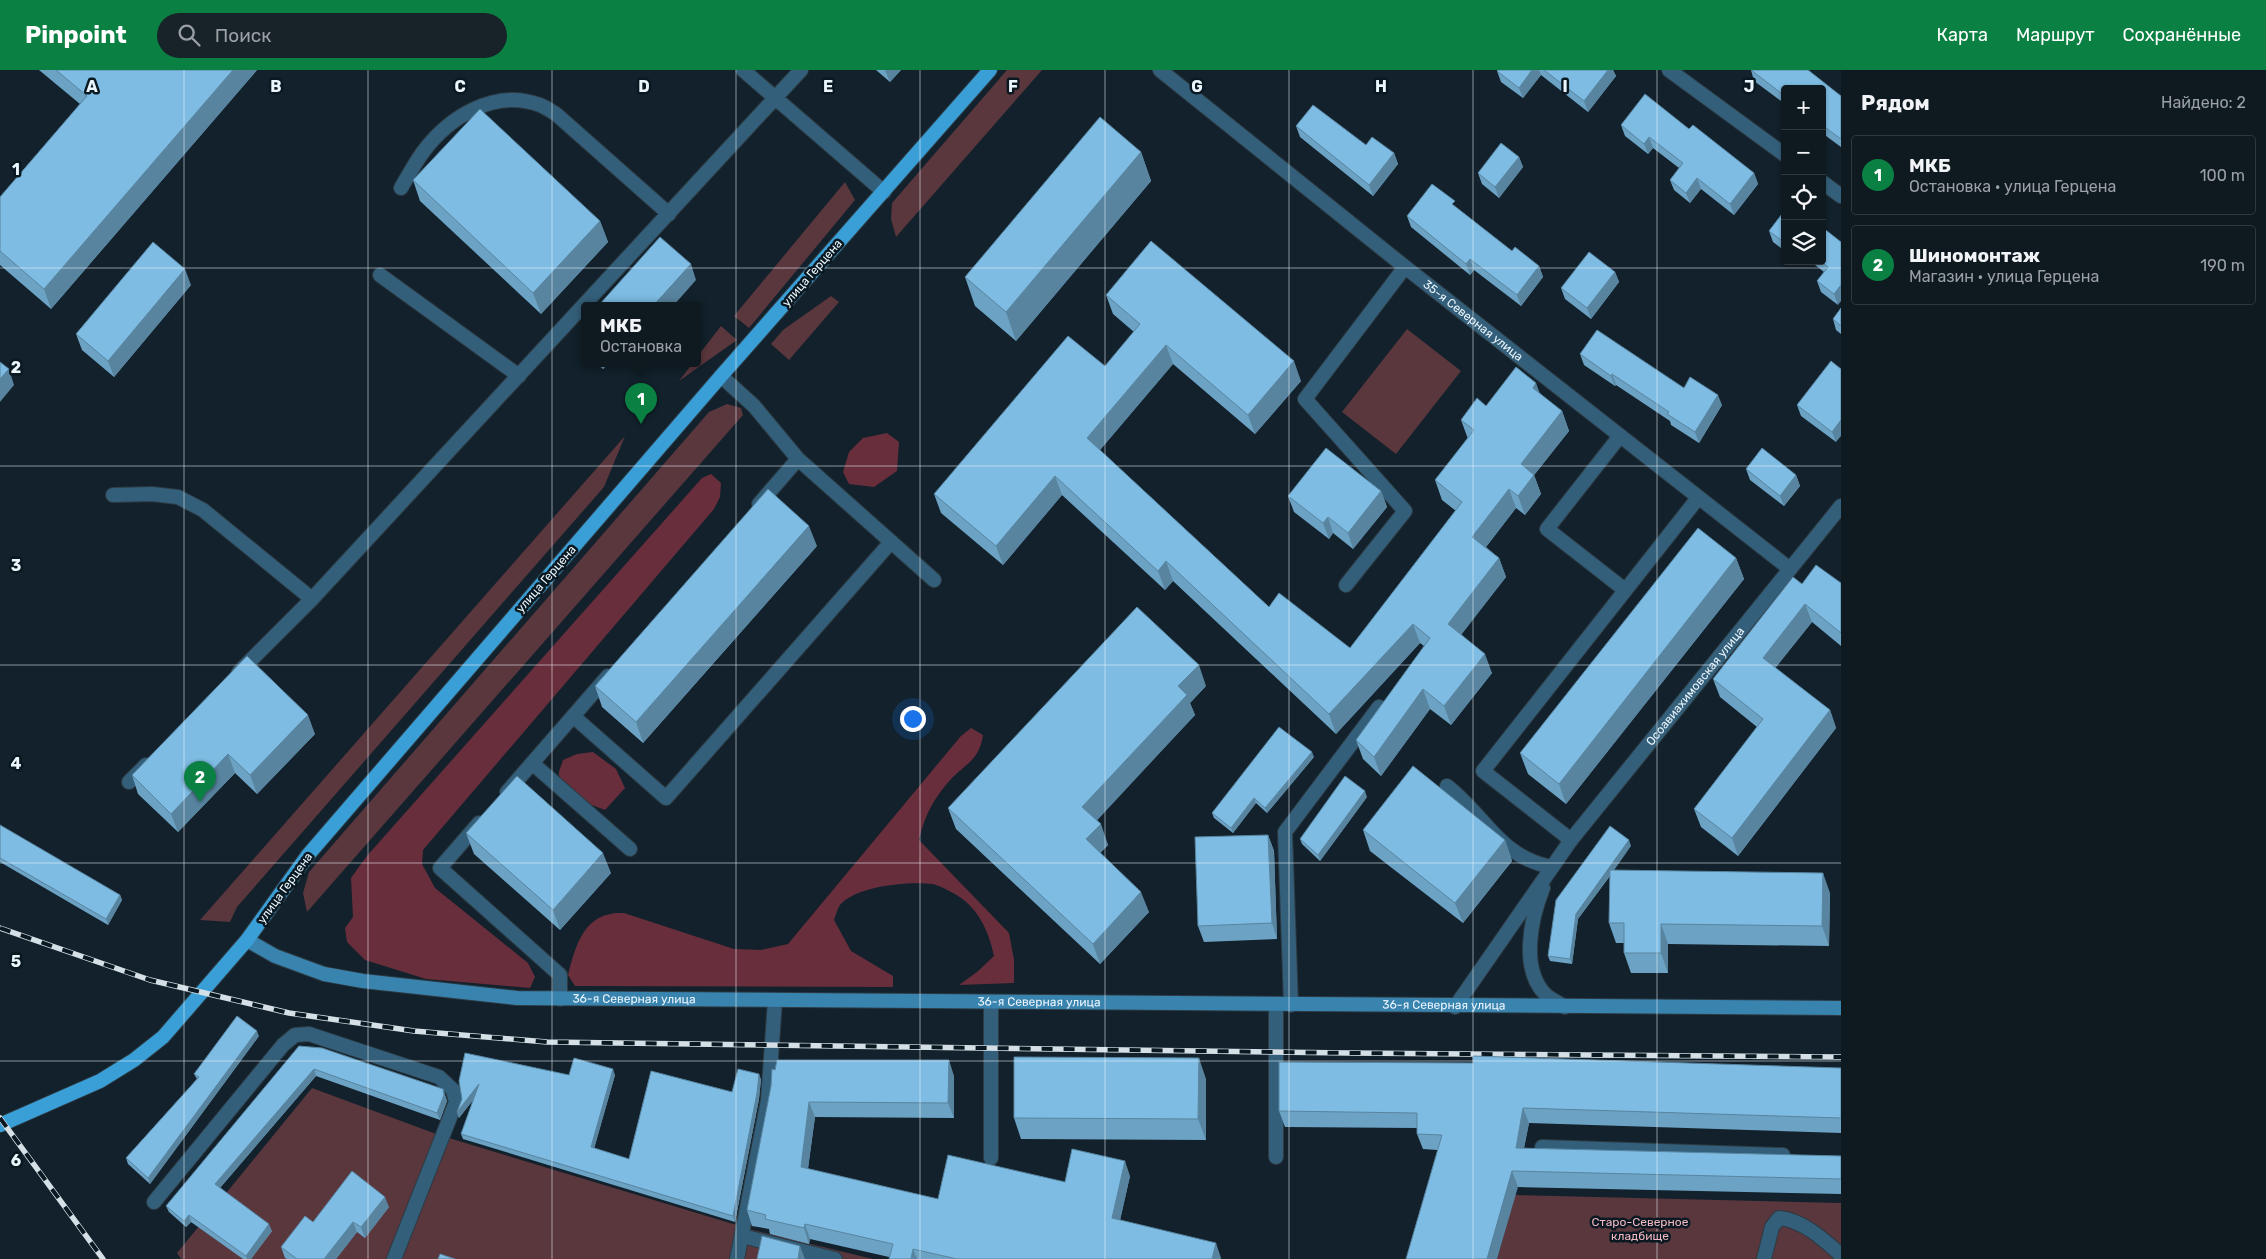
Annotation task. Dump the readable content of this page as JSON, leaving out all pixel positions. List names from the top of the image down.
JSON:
{
  "streets": {
    "main road": ["улица Герцена", "36-я Северная улица"],
    "street": ["35-я Северная улица", "Осоавиахимовская улица"]
  },
  "crossings": [
    ["улица Герцена", "36-я Северная улица"],
    ["35-я Северная улица", "Осоавиахимовская улица"],
    ["Осоавиахимовская улица", "36-я Северная улица"]
  ],
  "parks": ["Старо-Северное кладбище"],
  "page": {
    "header": "Pinpoint",
    "search": "Поиск",
    "nav": ["Карта", "Маршрут", "Сохранённые"],
    "heading": ["Рядом", "Найдено: 2"],
    "map_buttons": ["+", "−"],
    "list": [
      {
        "mark": "1",
        "name": "МКБ",
        "note": "Остановка · улица Герцена",
        "value": "100 m"
      },
      {
        "mark": "2",
        "name": "Шиномонтаж",
        "note": "Магазин · улица Герцена",
        "value": "190 m"
      }
    ],
    "popup": ["МКБ", "Остановка"],
    "pins": ["1", "2"]
  },
  "grid": {
    "columns": [
      "A",
      "B",
      "C",
      "D",
      "E",
      "F",
      "G",
      "H",
      "I",
      "J"
    ],
    "rows": [
      "1",
      "2",
      "3",
      "4",
      "5",
      "6"
    ]
  }
}
